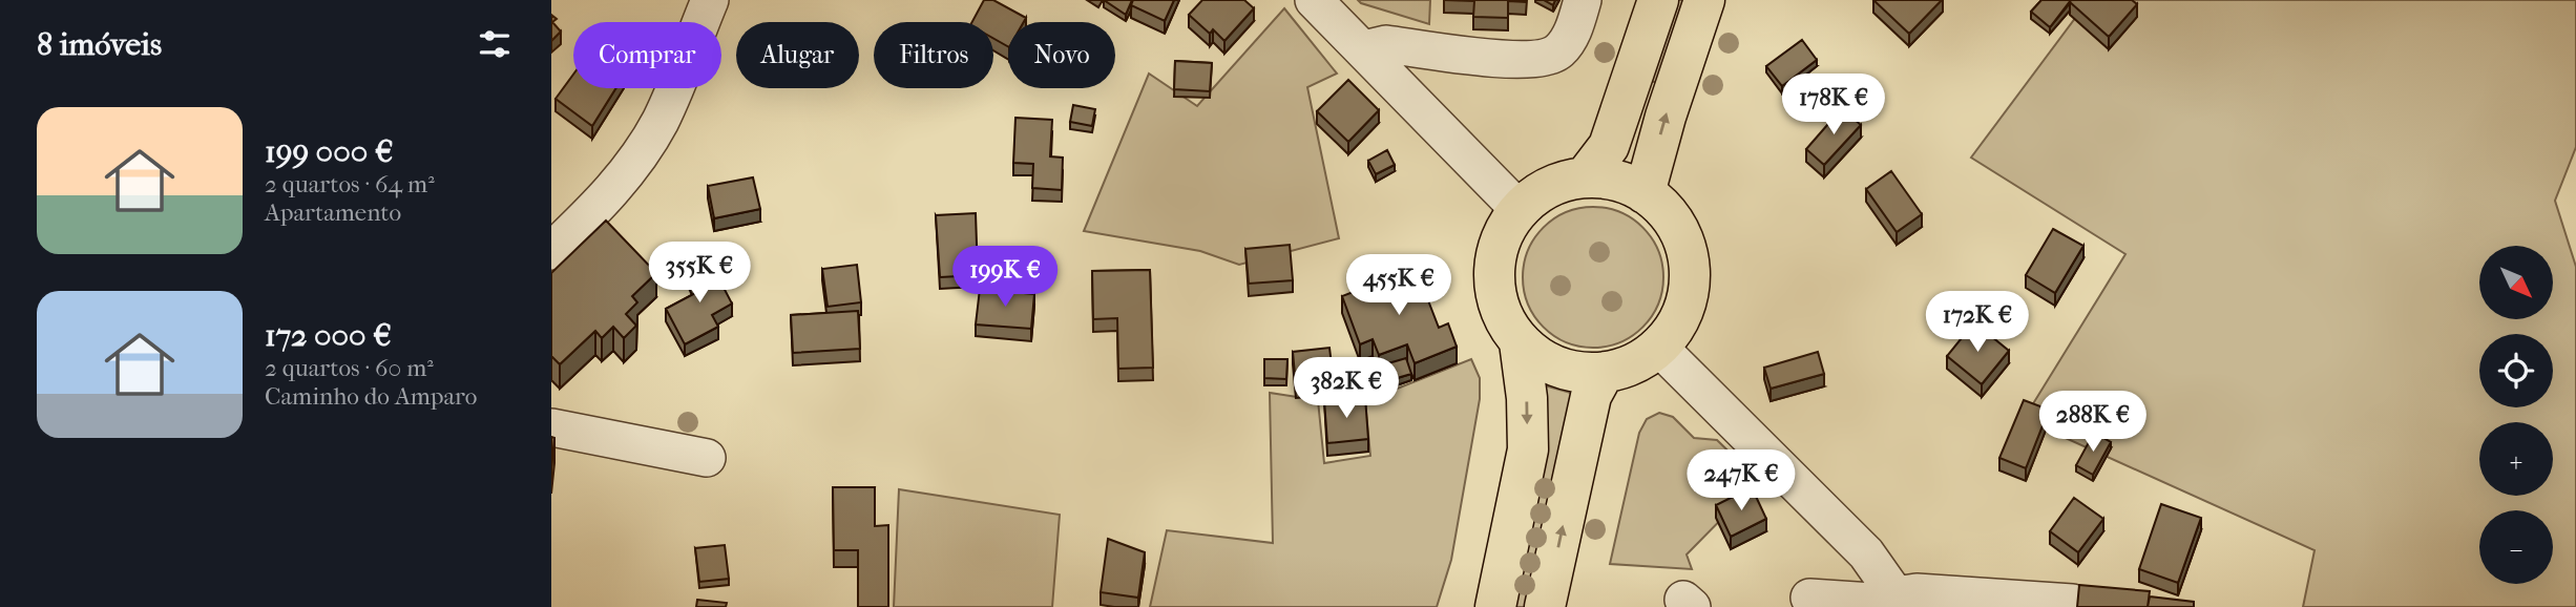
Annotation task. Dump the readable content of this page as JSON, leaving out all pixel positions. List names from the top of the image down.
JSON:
{
  "north": "bottom right",
  "page": {
    "heading": "8 imóveis",
    "chip": [
      "Comprar",
      "Alugar",
      "Filtros",
      "Novo"
    ],
    "price": [
      "178K €",
      "355K €",
      "199K €",
      "455K €",
      "172K €",
      "382K €",
      "288K €",
      "247K €"
    ],
    "list": [
      {
        "name": "199 000 €",
        "note": "2 quartos · 64 m² · Apartamento"
      },
      {
        "name": "172 000 €",
        "note": "2 quartos · 60 m² · Caminho do Amparo"
      }
    ],
    "map_buttons": ["+", "−"]
  }
}
